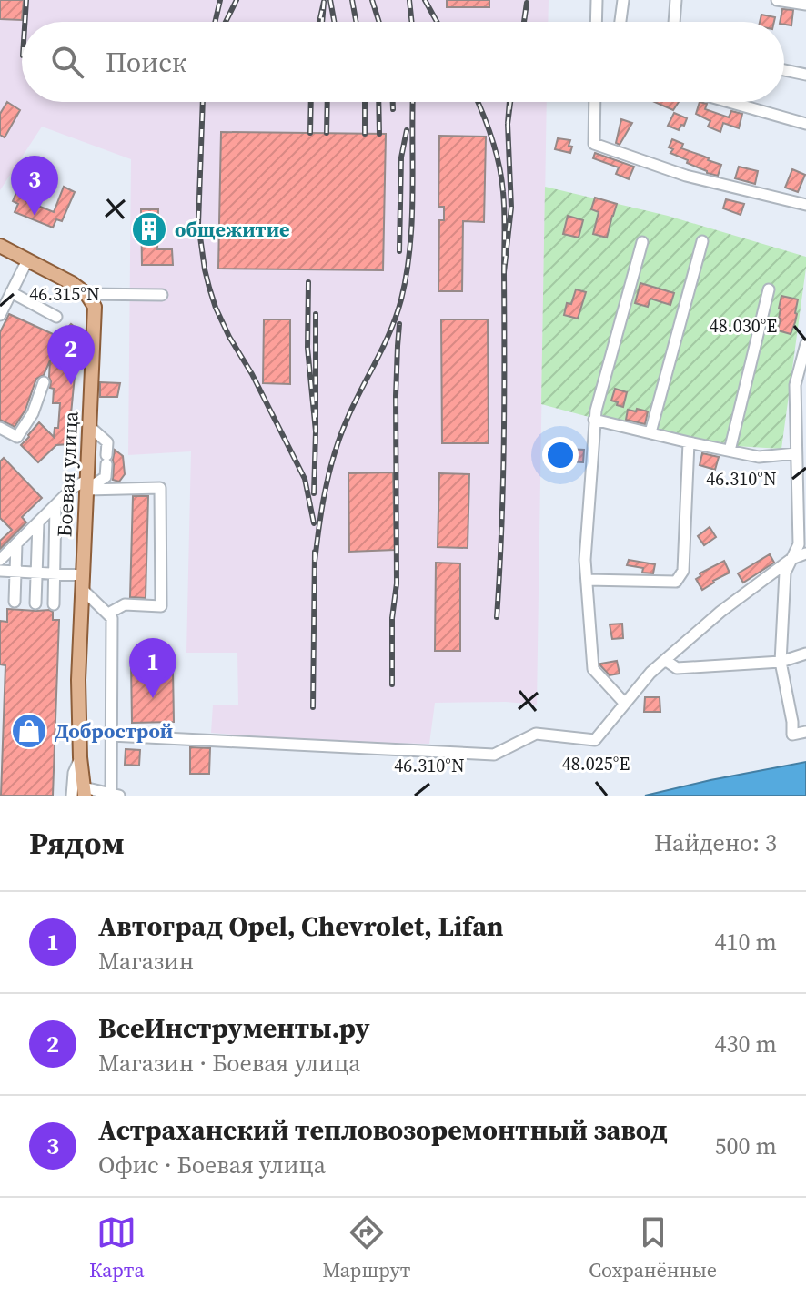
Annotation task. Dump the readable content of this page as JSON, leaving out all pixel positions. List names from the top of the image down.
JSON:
{
  "streets": {
    "main road": ["Боевая улица"]
  },
  "places": {
    "building": ["общежитие"],
    "shop": ["Добрострой"]
  },
  "page": {
    "search": "Поиск",
    "pins": ["3", "2", "1"],
    "heading": ["Рядом", "Найдено: 3"],
    "list": [
      {
        "mark": "1",
        "name": "Автоград Opel, Chevrolet, Lifan",
        "note": "Магазин",
        "value": "410 m"
      },
      {
        "mark": "2",
        "name": "ВсеИнструменты.ру",
        "note": "Магазин · Боевая улица",
        "value": "430 m"
      },
      {
        "mark": "3",
        "name": "Астраханский тепловозоремонтный завод",
        "note": "Офис · Боевая улица",
        "value": "500 m"
      }
    ],
    "nav": ["Карта", "Маршрут", "Сохранённые"]
  },
  "coordinates": [
    "46.315°N",
    "48.030°E",
    "46.310°N",
    "48.025°E"
  ]
}
